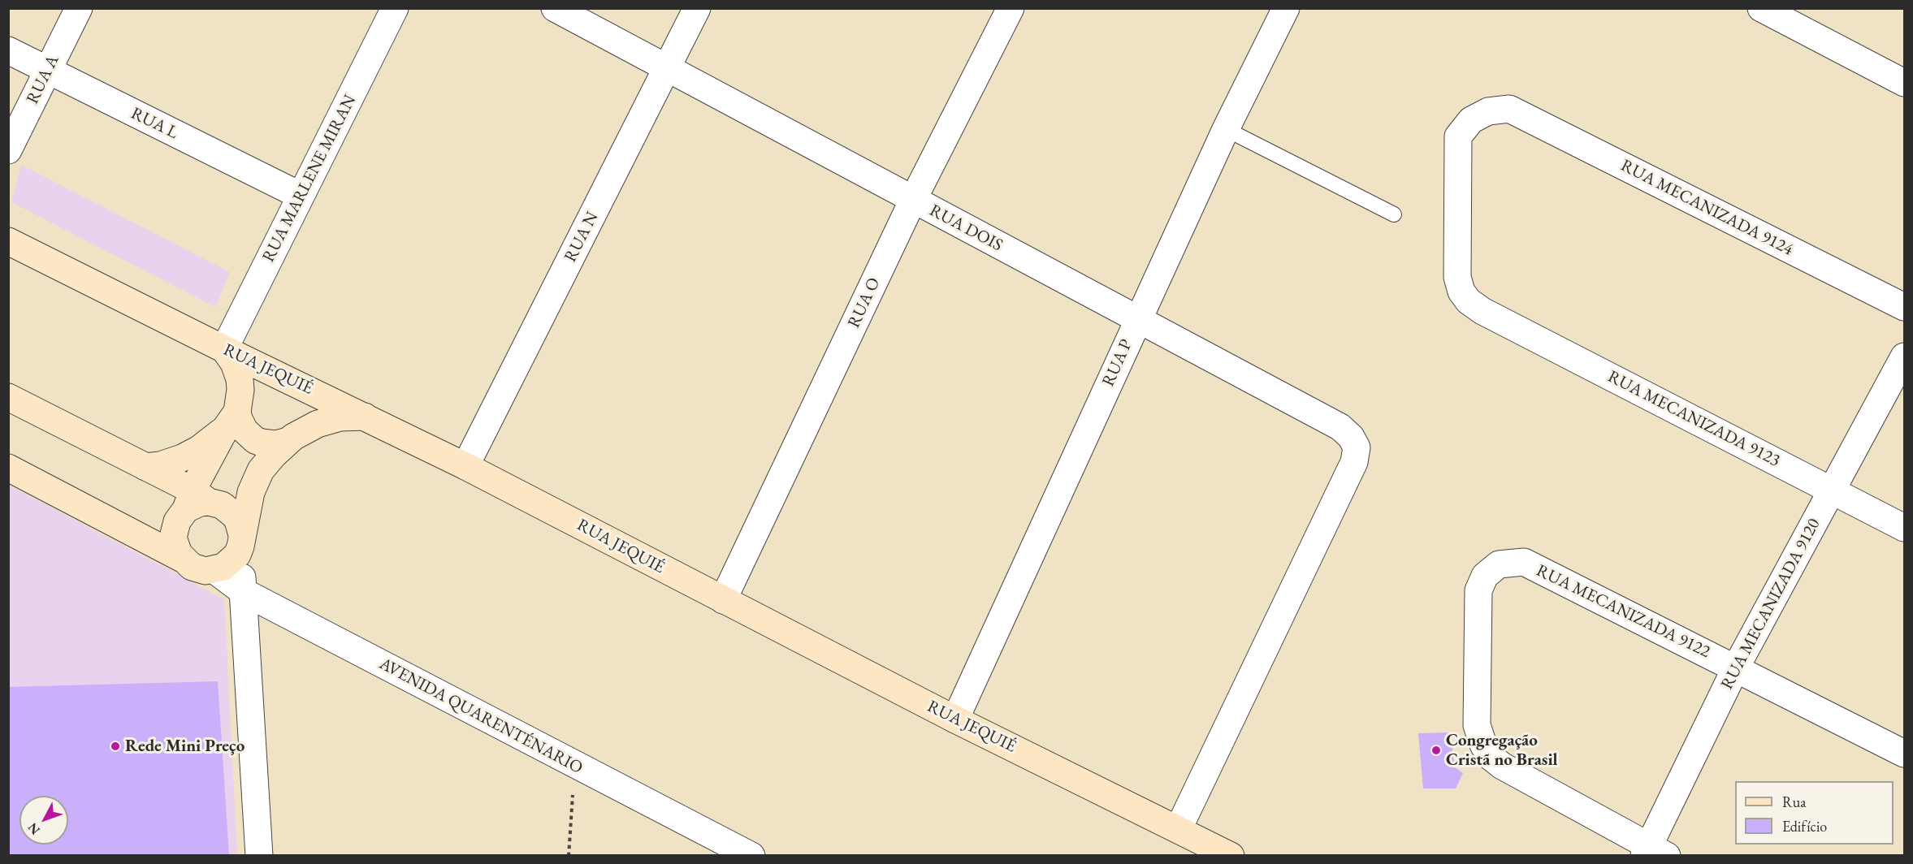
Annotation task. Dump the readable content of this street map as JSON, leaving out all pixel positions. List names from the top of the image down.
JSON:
{
  "streets": {
    "main road": ["RUA JEQUIÉ", "AVENIDA QUARENTÉNARIO"],
    "street": [
      "RUA A",
      "RUA L",
      "RUA MARLENE MIRAN",
      "RUA MECANIZADA 9124",
      "RUA DOIS",
      "RUA N",
      "RUA O",
      "RUA P",
      "RUA MECANIZADA 9123",
      "RUA MECANIZADA 9120",
      "RUA MECANIZADA 9122"
    ]
  },
  "crossings": [
    ["RUA A", "RUA L"],
    ["RUA L", "RUA MARLENE MIRAN"],
    ["RUA MARLENE MIRAN", "RUA JEQUIÉ"],
    ["RUA MECANIZADA 9124", "RUA MECANIZADA 9123"],
    ["RUA DOIS", "RUA N"],
    ["RUA DOIS", "RUA O"],
    ["RUA DOIS", "RUA P"],
    ["RUA DOIS", "RUA JEQUIÉ"],
    ["RUA N", "RUA JEQUIÉ"],
    ["RUA O", "RUA JEQUIÉ"],
    ["RUA P", "RUA JEQUIÉ"],
    ["RUA MECANIZADA 9123", "RUA MECANIZADA 9120"],
    ["RUA MECANIZADA 9120", "RUA MECANIZADA 9122"]
  ],
  "places": ["Rede Mini Preço", "Congregação Cristã no Brasil"],
  "legend": ["Rua", "Edifício"],
  "north": "bottom left"
}
